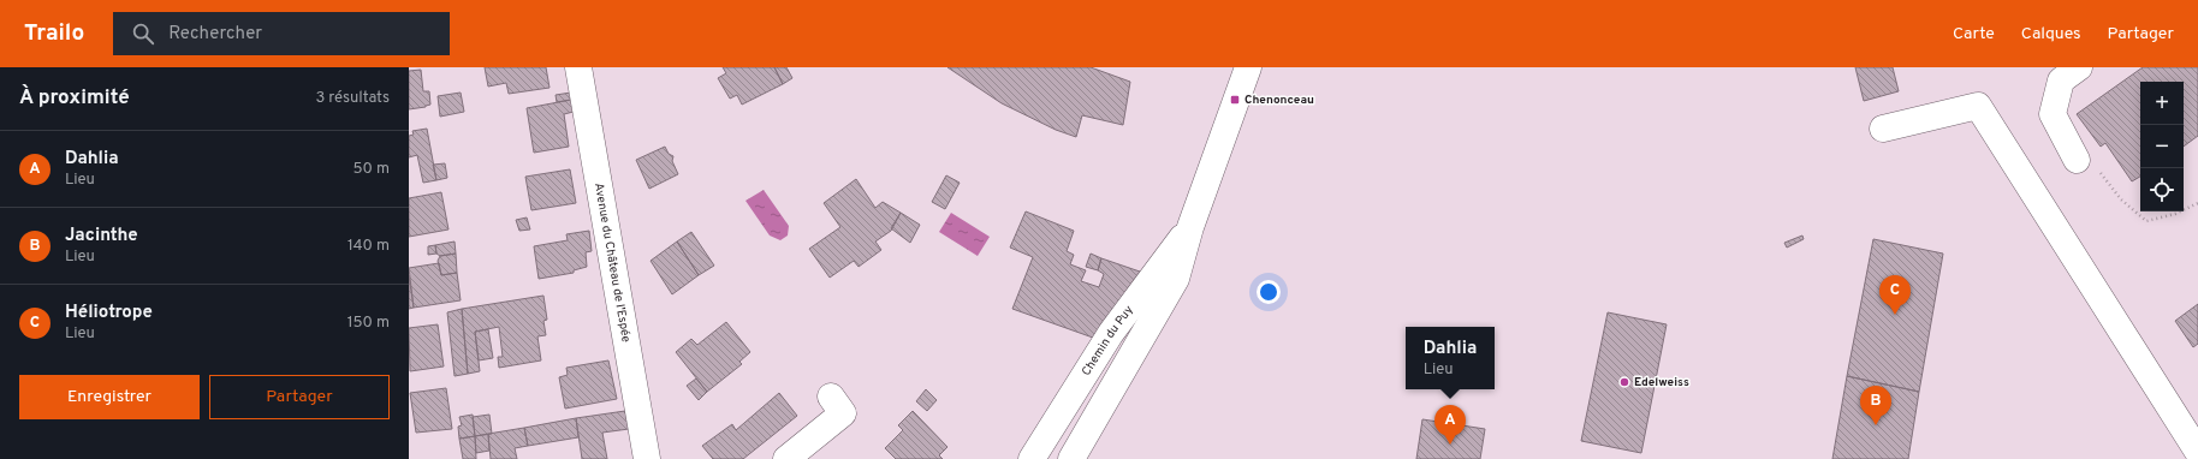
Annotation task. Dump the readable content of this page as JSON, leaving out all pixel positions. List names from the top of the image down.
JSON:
{
  "streets": {
    "street": ["Avenue du Château de l'Espée", "Chemin du Puy"]
  },
  "places": {
    "transit": ["Chenonceau"],
    "other": ["Edelweiss"]
  },
  "page": {
    "header": "Trailo",
    "search": "Rechercher",
    "nav": ["Carte", "Calques", "Partager"],
    "heading": ["À proximité", "3 résultats"],
    "map_buttons": ["+", "−"],
    "list": [
      {
        "mark": "A",
        "name": "Dahlia",
        "note": "Lieu",
        "value": "50 m"
      },
      {
        "mark": "B",
        "name": "Jacinthe",
        "note": "Lieu",
        "value": "140 m"
      },
      {
        "mark": "C",
        "name": "Héliotrope",
        "note": "Lieu",
        "value": "150 m"
      }
    ],
    "pins": ["C", "B", "A"],
    "popup": ["Dahlia", "Lieu"],
    "buttons": ["Enregistrer", "Partager"]
  }
}
